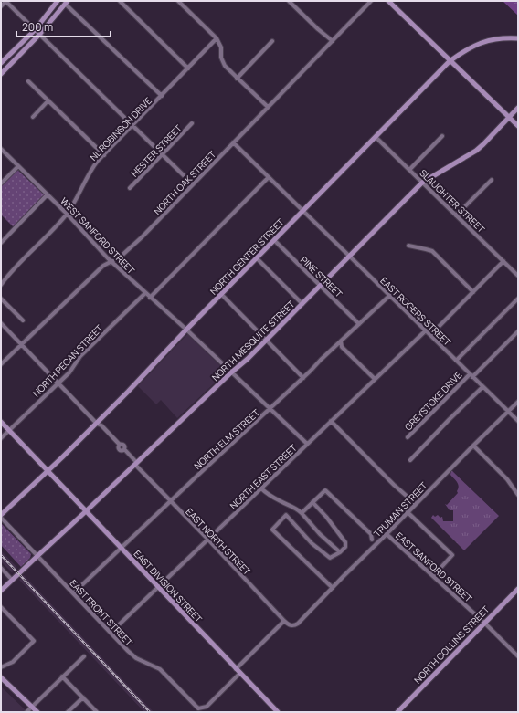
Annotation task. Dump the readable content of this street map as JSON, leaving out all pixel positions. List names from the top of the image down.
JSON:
{
  "streets": {
    "main road": [
      "NORTH CENTER STREET",
      "NORTH MESQUITE STREET",
      "EAST DIVISION STREET",
      "NORTH COLLINS STREET"
    ],
    "street": [
      "NL ROBINSON DRIVE",
      "HESTER STREET",
      "NORTH OAK STREET",
      "SLAUGHTER STREET",
      "WEST SANFORD STREET",
      "PINE STREET",
      "EAST ROGERS STREET",
      "NORTH PECAN STREET",
      "GREYSTOKE DRIVE",
      "NORTH ELM STREET",
      "NORTH EAST STREET",
      "TRUMAN STREET",
      "EAST NORTH STREET",
      "EAST SANFORD STREET",
      "EAST FRONT STREET"
    ]
  },
  "crossings": [
    ["NL ROBINSON DRIVE", "WEST SANFORD STREET"],
    ["NORTH OAK STREET", "WEST SANFORD STREET"],
    ["NORTH OAK STREET", "EAST ROGERS STREET"],
    ["SLAUGHTER STREET", "NORTH CENTER STREET"],
    ["SLAUGHTER STREET", "NORTH MESQUITE STREET"],
    ["WEST SANFORD STREET", "NORTH CENTER STREET"],
    ["WEST SANFORD STREET", "NORTH PECAN STREET"],
    ["NORTH CENTER STREET", "PINE STREET"],
    ["NORTH CENTER STREET", "EAST ROGERS STREET"],
    ["NORTH CENTER STREET", "EAST NORTH STREET"],
    ["NORTH CENTER STREET", "EAST DIVISION STREET"],
    ["PINE STREET", "NORTH MESQUITE STREET"],
    ["PINE STREET", "NORTH ELM STREET"],
    ["EAST ROGERS STREET", "NORTH MESQUITE STREET"],
    ["EAST ROGERS STREET", "GREYSTOKE DRIVE"],
    ["EAST ROGERS STREET", "NORTH ELM STREET"],
    ["EAST ROGERS STREET", "NORTH EAST STREET"],
    ["EAST ROGERS STREET", "TRUMAN STREET"],
    ["NORTH MESQUITE STREET", "EAST NORTH STREET"],
    ["NORTH MESQUITE STREET", "EAST DIVISION STREET"],
    ["NORTH MESQUITE STREET", "EAST FRONT STREET"],
    ["NORTH PECAN STREET", "EAST DIVISION STREET"],
    ["NORTH ELM STREET", "EAST NORTH STREET"],
    ["NORTH ELM STREET", "EAST DIVISION STREET"],
    ["NORTH ELM STREET", "EAST FRONT STREET"],
    ["NORTH EAST STREET", "EAST NORTH STREET"],
    ["NORTH EAST STREET", "EAST DIVISION STREET"],
    ["NORTH EAST STREET", "EAST FRONT STREET"],
    ["TRUMAN STREET", "EAST NORTH STREET"],
    ["TRUMAN STREET", "EAST SANFORD STREET"],
    ["EAST SANFORD STREET", "NORTH COLLINS STREET"],
    ["EAST DIVISION STREET", "EAST FRONT STREET"]
  ],
  "scale_bar": "200 m"
}
